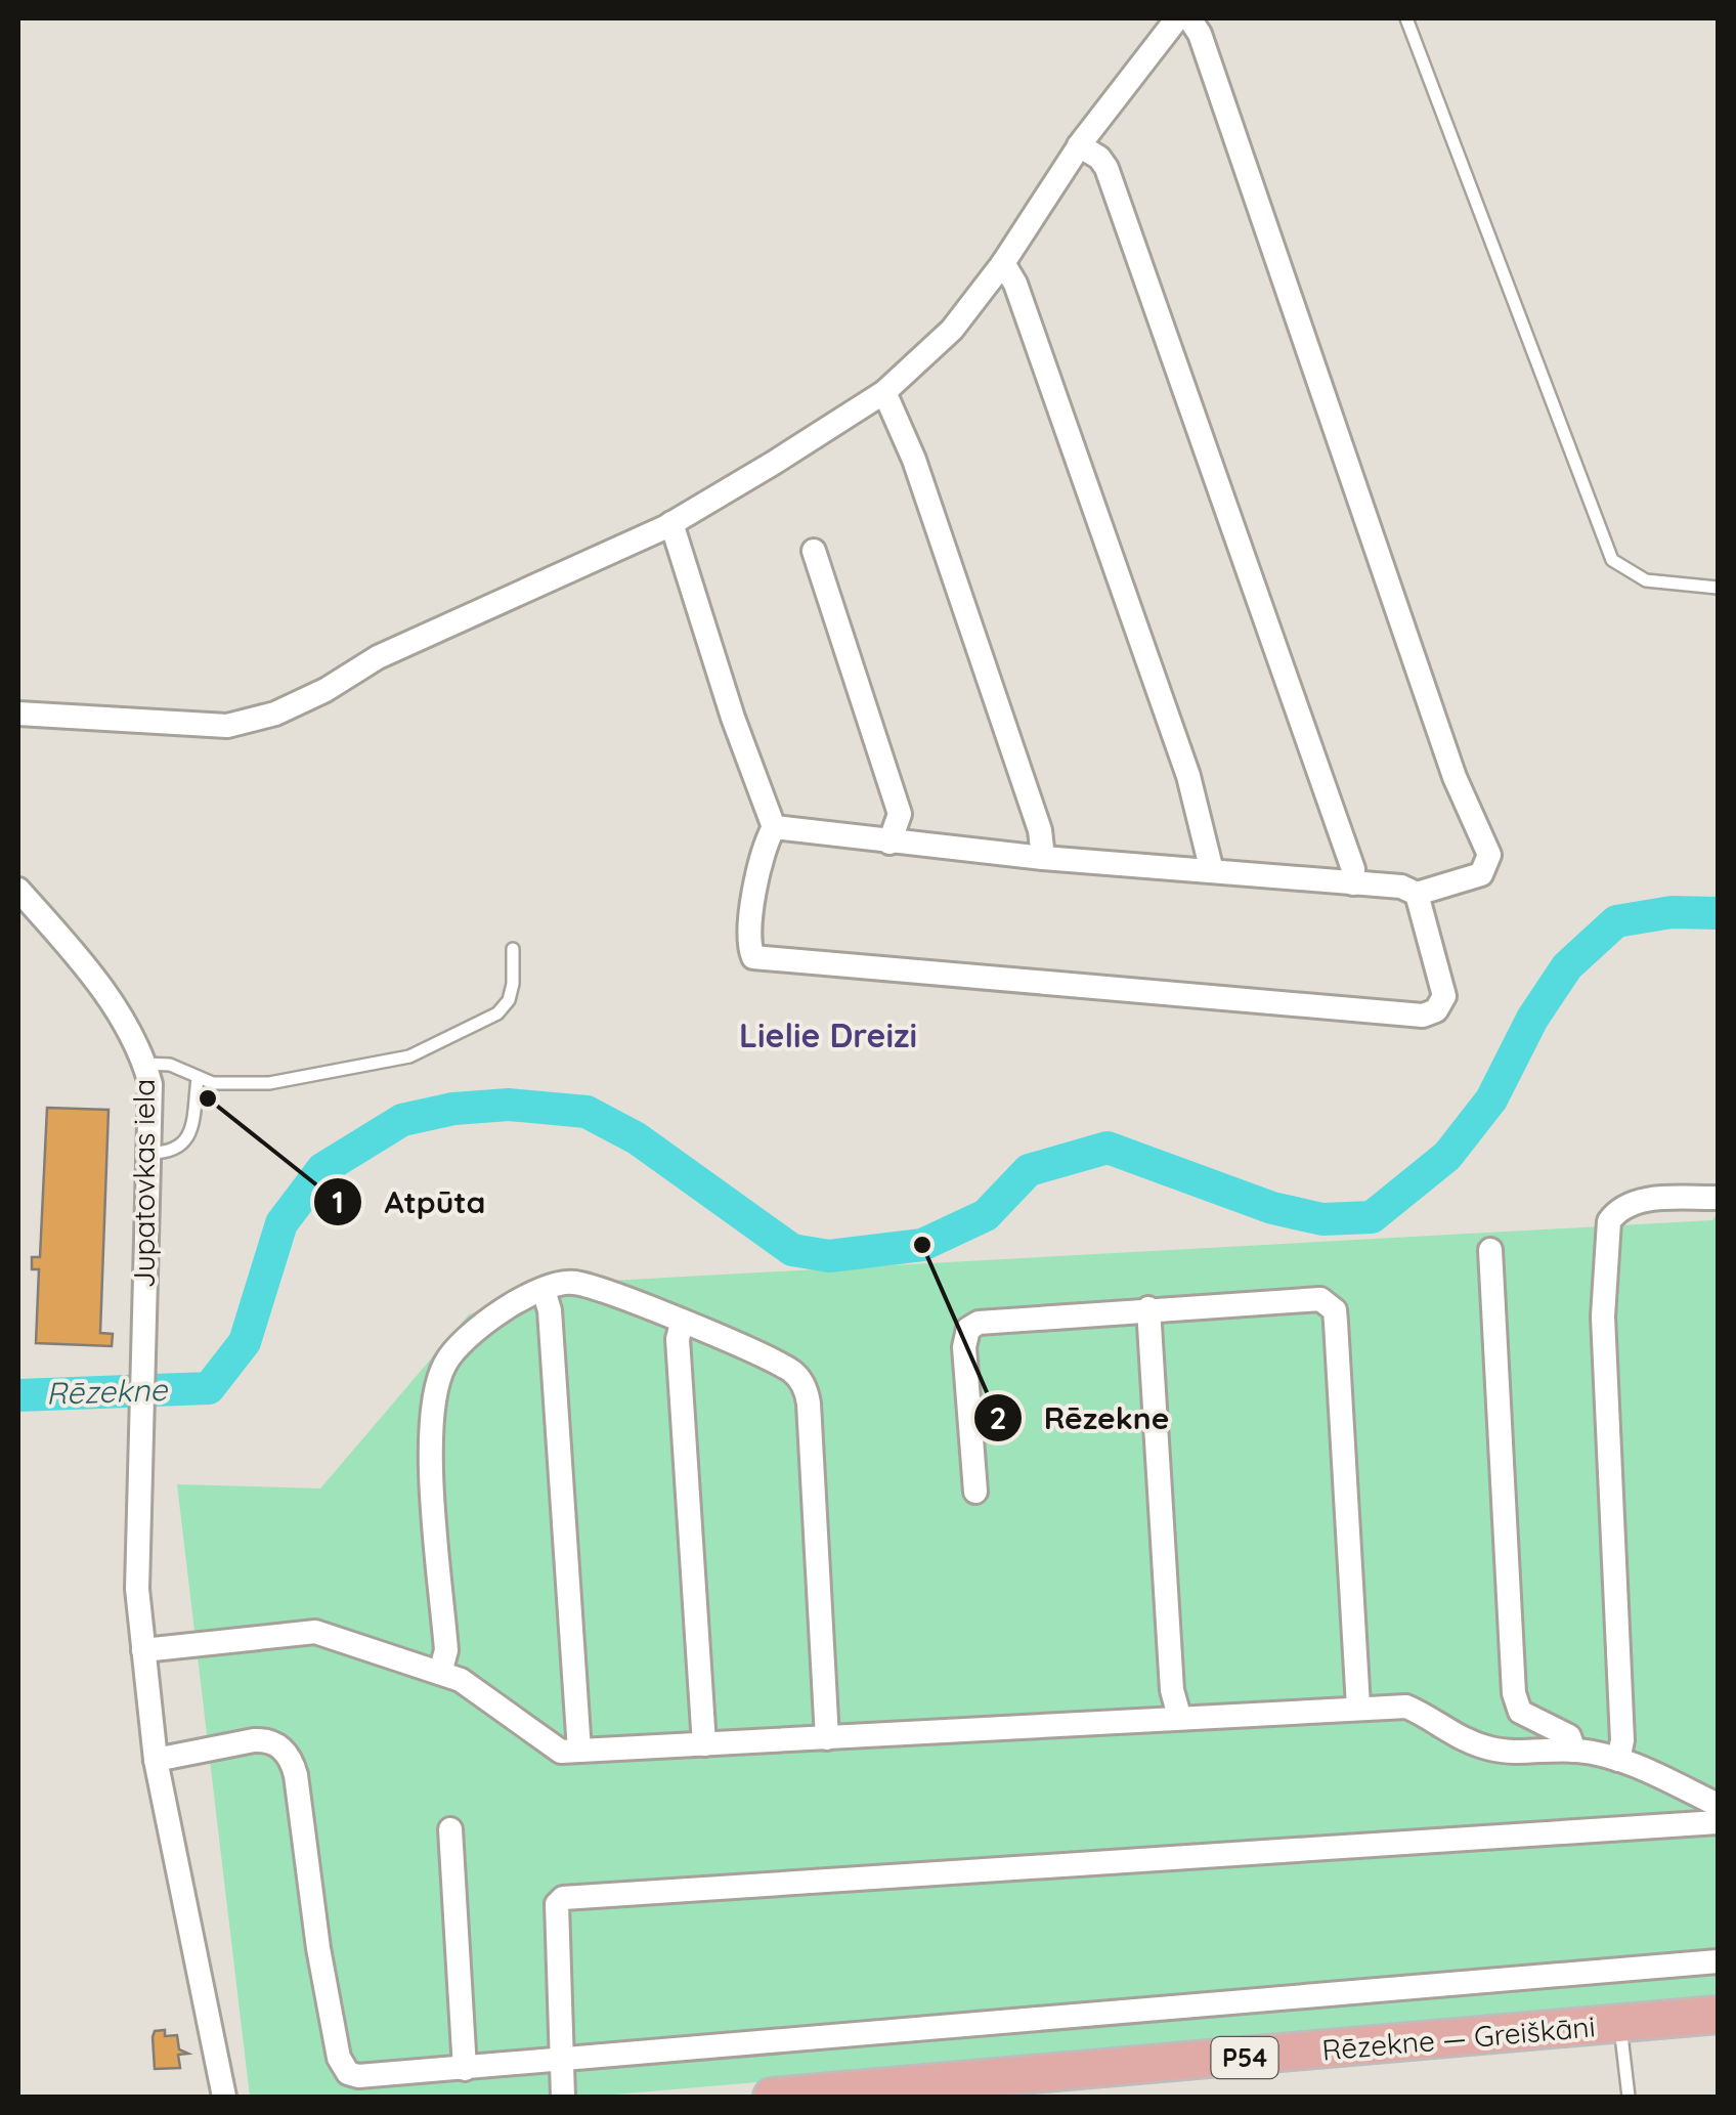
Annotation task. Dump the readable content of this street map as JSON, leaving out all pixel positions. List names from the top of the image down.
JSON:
{
  "streets": {
    "main road": ["Rēzekne — Greiškāni", "P54"],
    "street": ["Jupatovkas iela"]
  },
  "districts": ["Lielie Dreizi"],
  "water": ["Rēzekne"],
  "places": ["Atpūta", "Rēzekne"]
}
